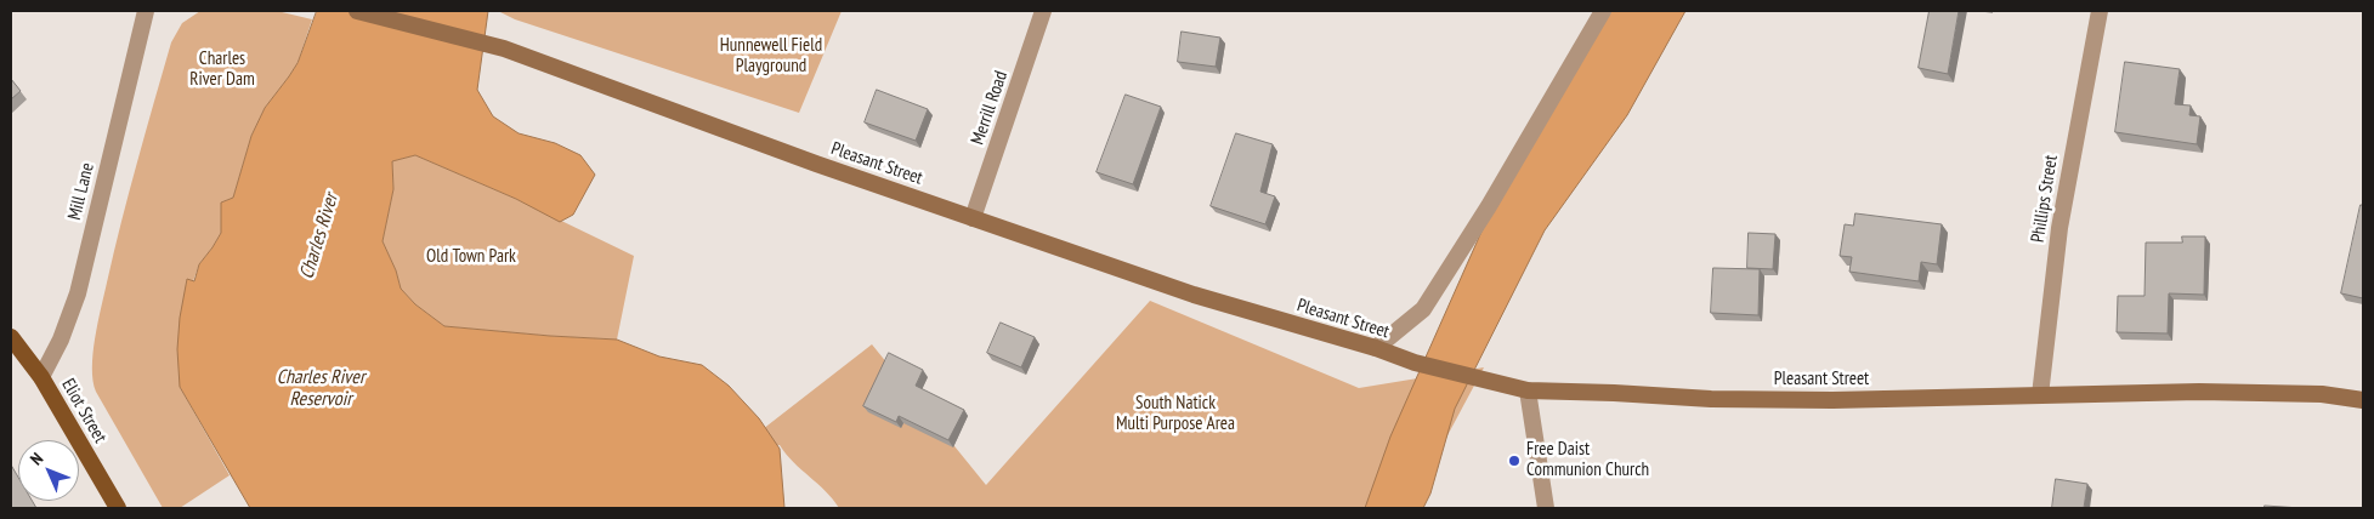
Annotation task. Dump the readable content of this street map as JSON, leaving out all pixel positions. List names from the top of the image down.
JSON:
{
  "streets": {
    "main road": ["Pleasant Street", "Eliot Street"],
    "street": ["Merrill Road", "Mill Lane", "Phillips Street"]
  },
  "crossings": [
    ["Merrill Road", "Pleasant Street"],
    ["Pleasant Street", "Phillips Street"],
    ["Mill Lane", "Eliot Street"]
  ],
  "water": ["Charles River", "Charles River Reservoir"],
  "parks": [
    "Hunnewell Field Playground",
    "Charles River Dam",
    "Old Town Park",
    "South Natick Multi Purpose Area"
  ],
  "places": ["Free Daist Communion Church"],
  "north": "top left"
}
